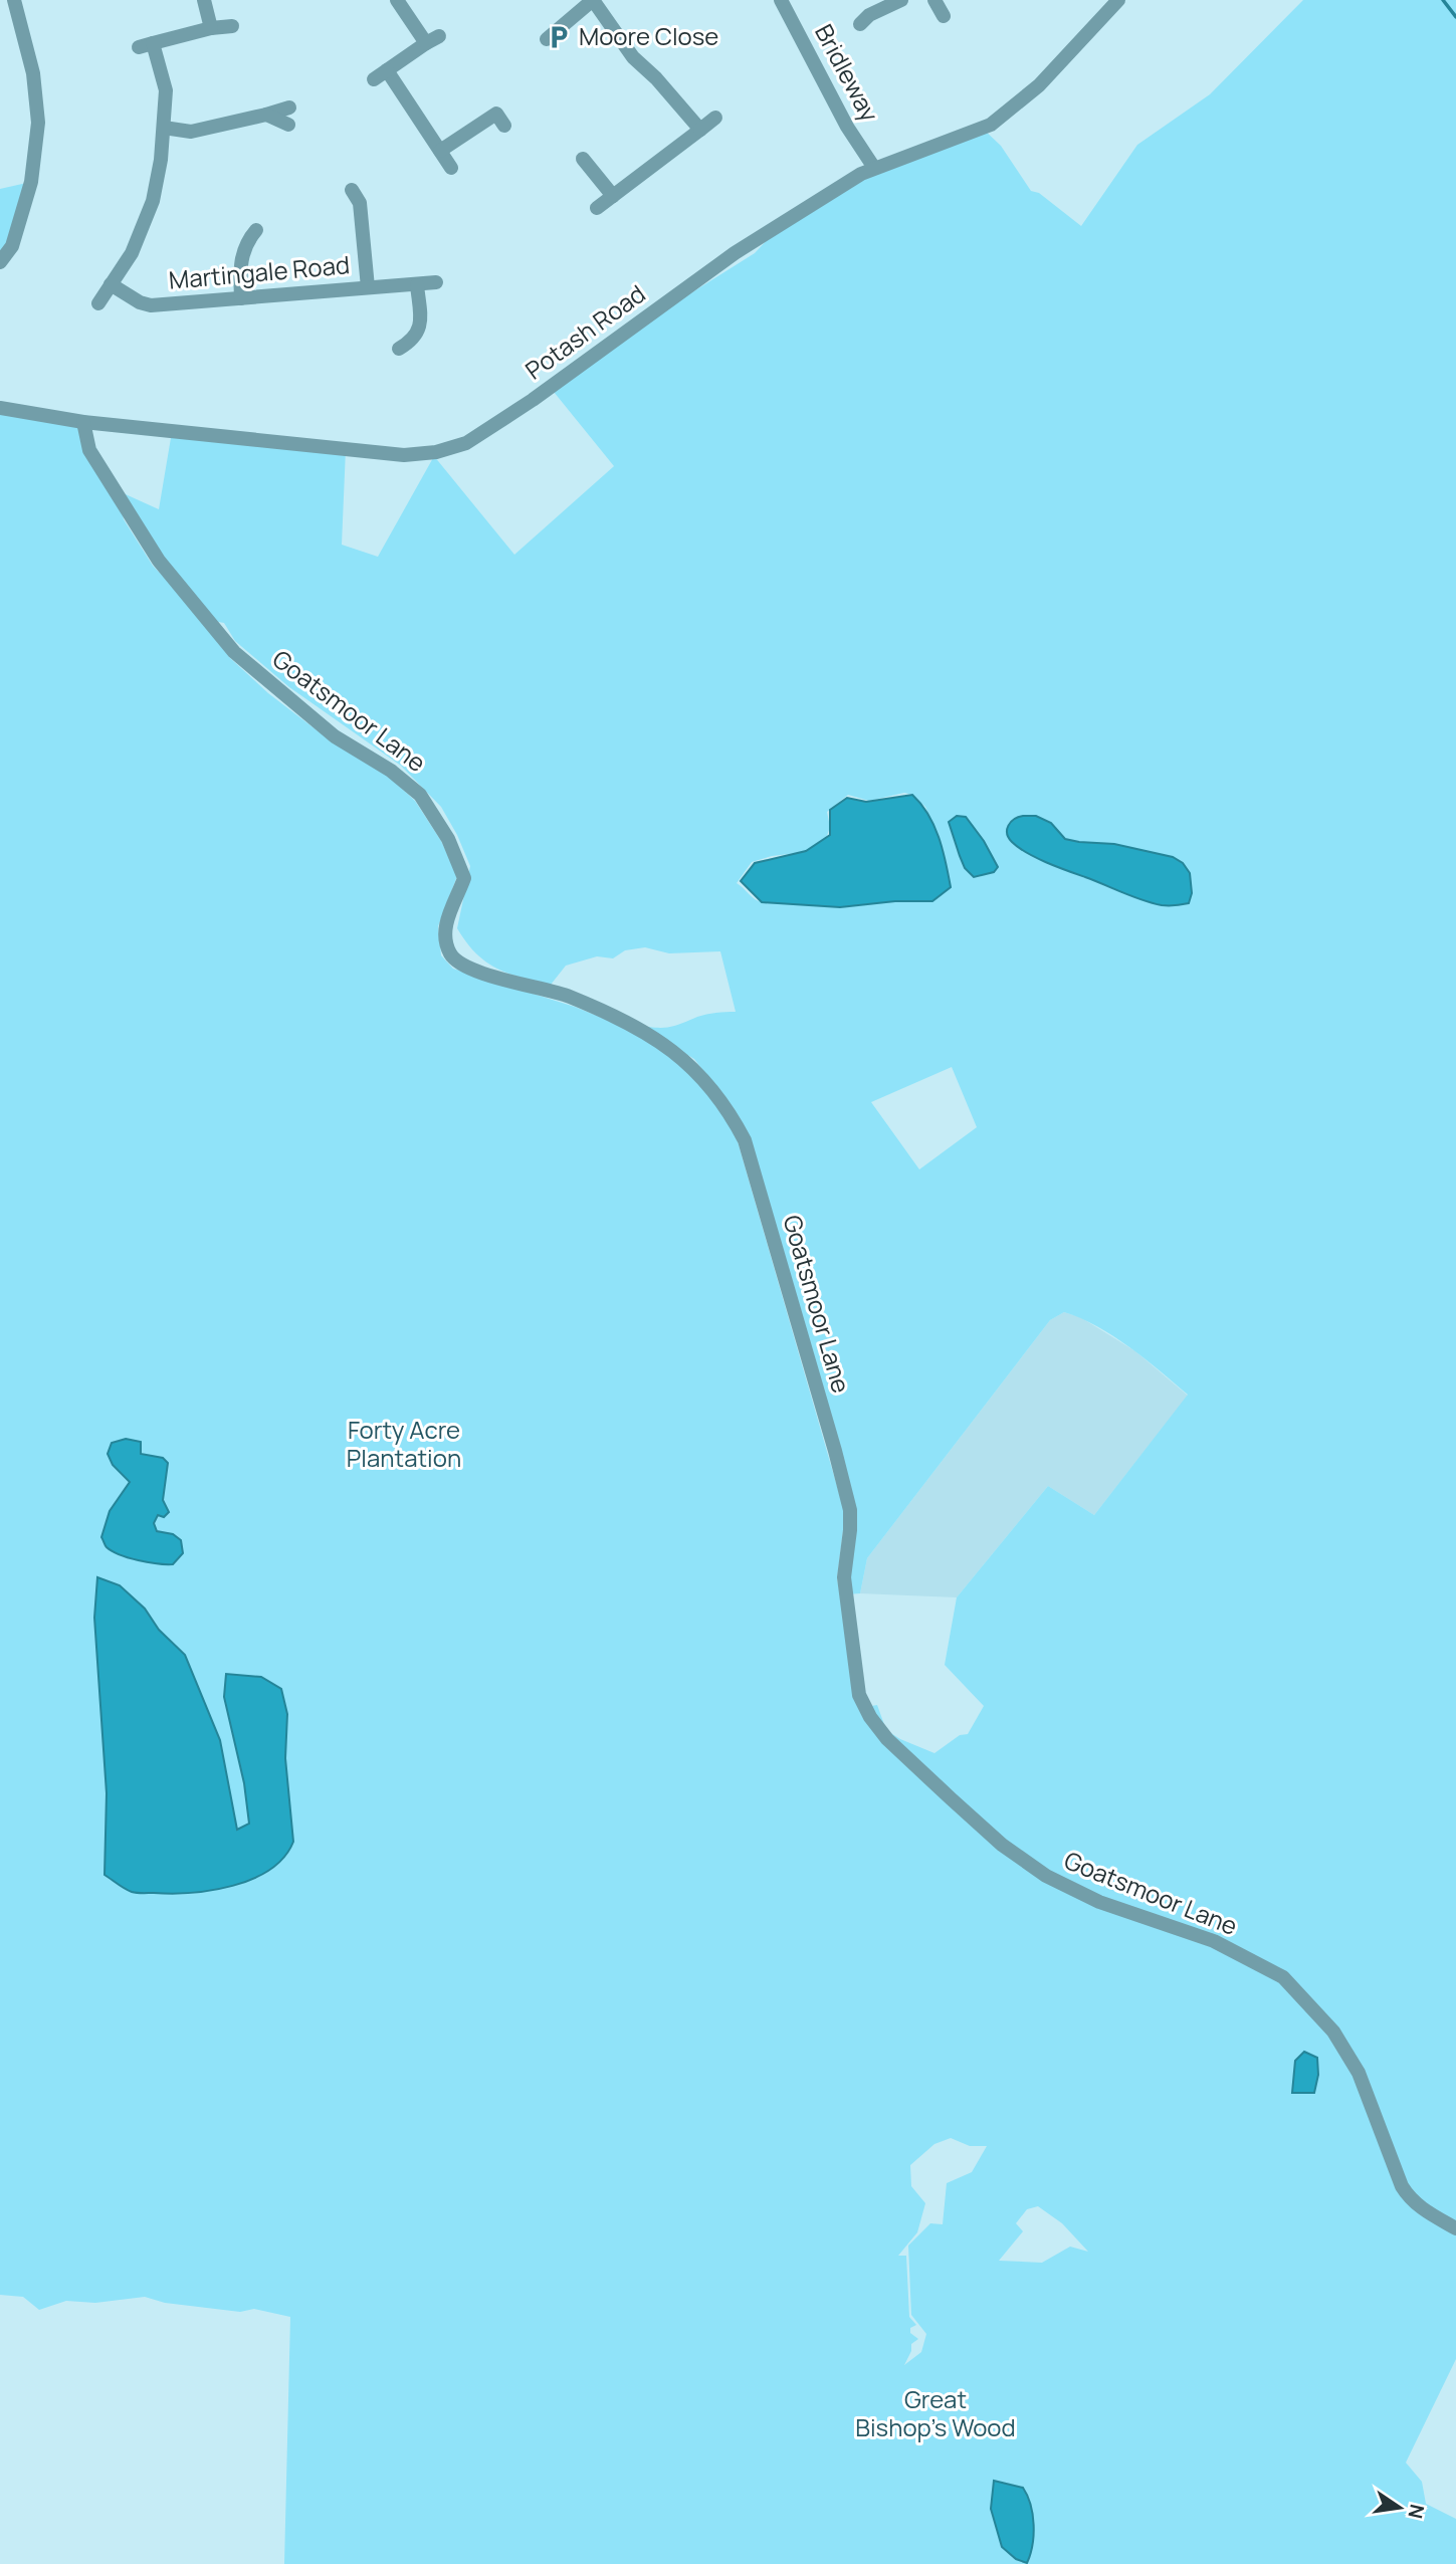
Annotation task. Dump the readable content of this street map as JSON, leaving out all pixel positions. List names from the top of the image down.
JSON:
{
  "streets": {
    "street": [
      "Bridleway",
      "Martingale Road",
      "Potash Road",
      "Goatsmoor Lane"
    ]
  },
  "crossings": [
    ["Bridleway", "Potash Road"],
    ["Potash Road", "Goatsmoor Lane"]
  ],
  "parks": ["Forty Acre Plantation", "Great Bishop's Wood"],
  "places": {
    "parking": ["Moore Close"]
  },
  "north": "right"
}
